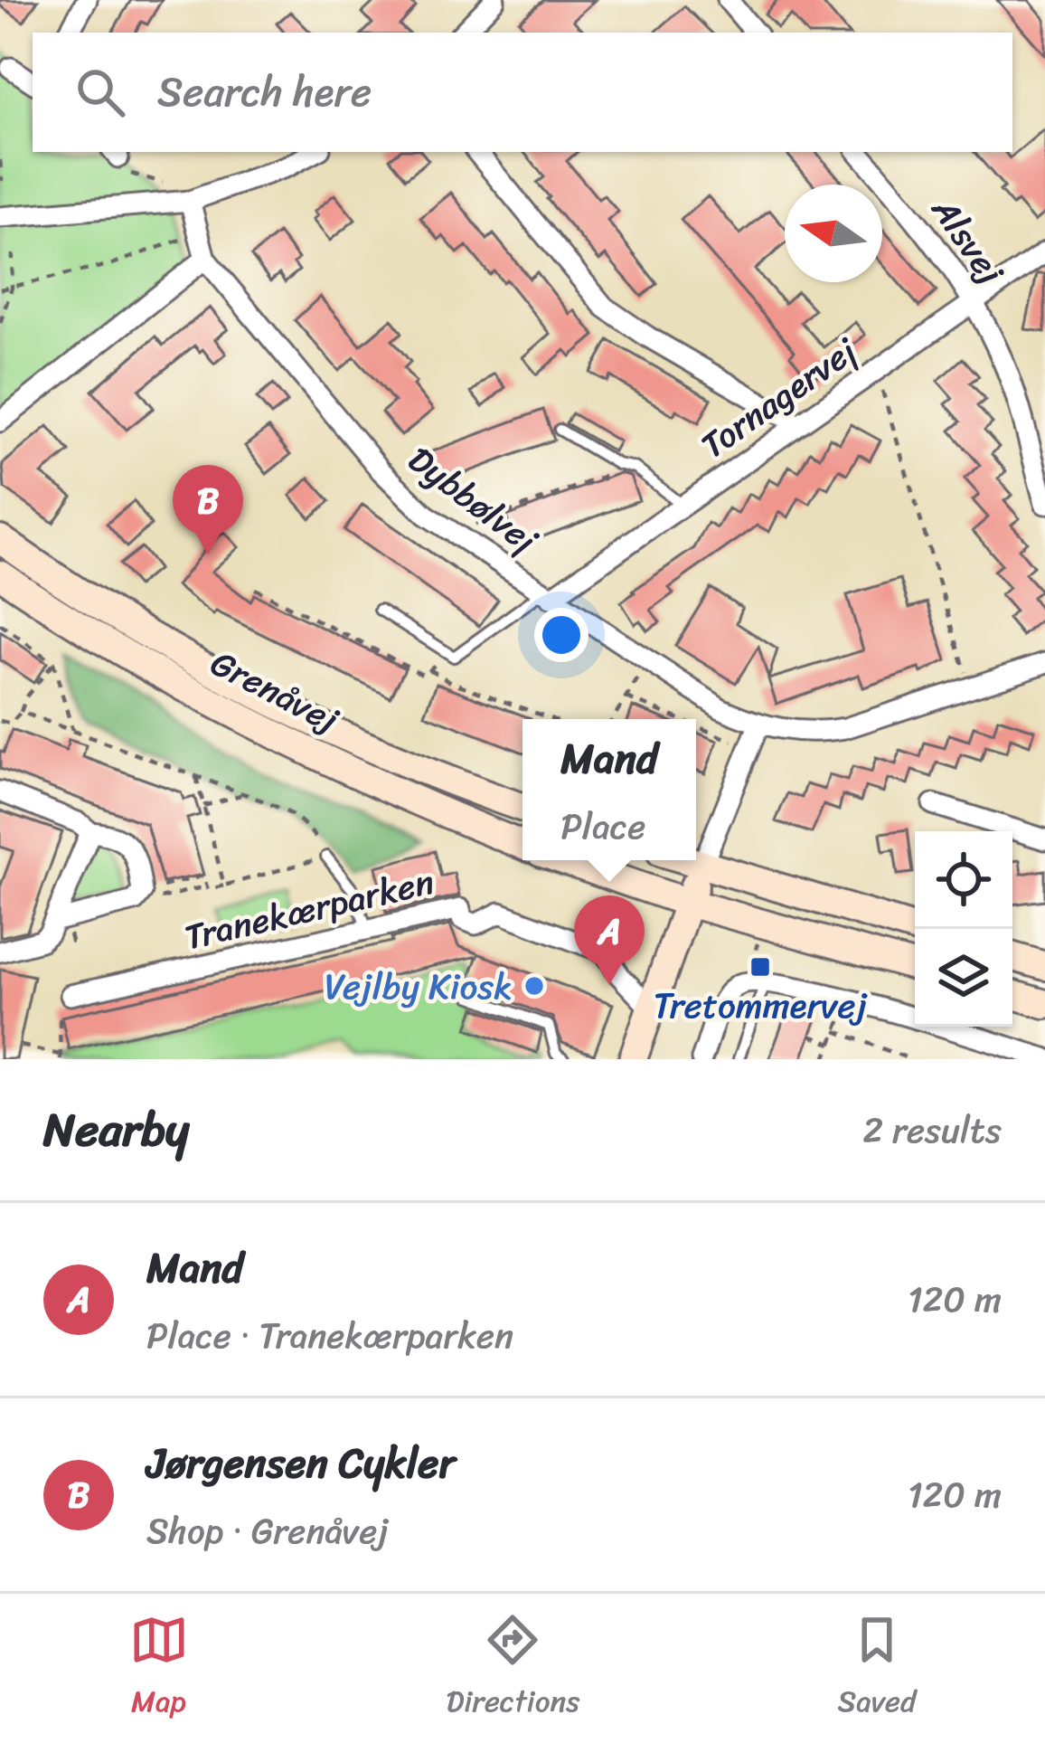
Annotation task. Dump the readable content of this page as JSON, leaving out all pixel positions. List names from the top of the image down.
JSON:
{
  "streets": {
    "main road": ["Grenåvej"],
    "street": [
      "Alsvej",
      "Tornagervej",
      "Dybbølvej",
      "Tranekærparken"
    ]
  },
  "crossings": [
    ["Alsvej", "Tornagervej"],
    ["Tornagervej", "Dybbølvej"]
  ],
  "places": {
    "transit": ["Tretommervej"],
    "other": ["Vejlby Kiosk"]
  },
  "north": "left",
  "page": {
    "search": "Search here",
    "pins": ["B", "A"],
    "popup": ["Mand", "Place"],
    "heading": ["Nearby", "2 results"],
    "list": [
      {
        "mark": "A",
        "name": "Mand",
        "note": "Place · Tranekærparken",
        "value": "120 m"
      },
      {
        "mark": "B",
        "name": "Jørgensen Cykler",
        "note": "Shop · Grenåvej",
        "value": "120 m"
      }
    ],
    "nav": ["Map", "Directions", "Saved"]
  }
}
